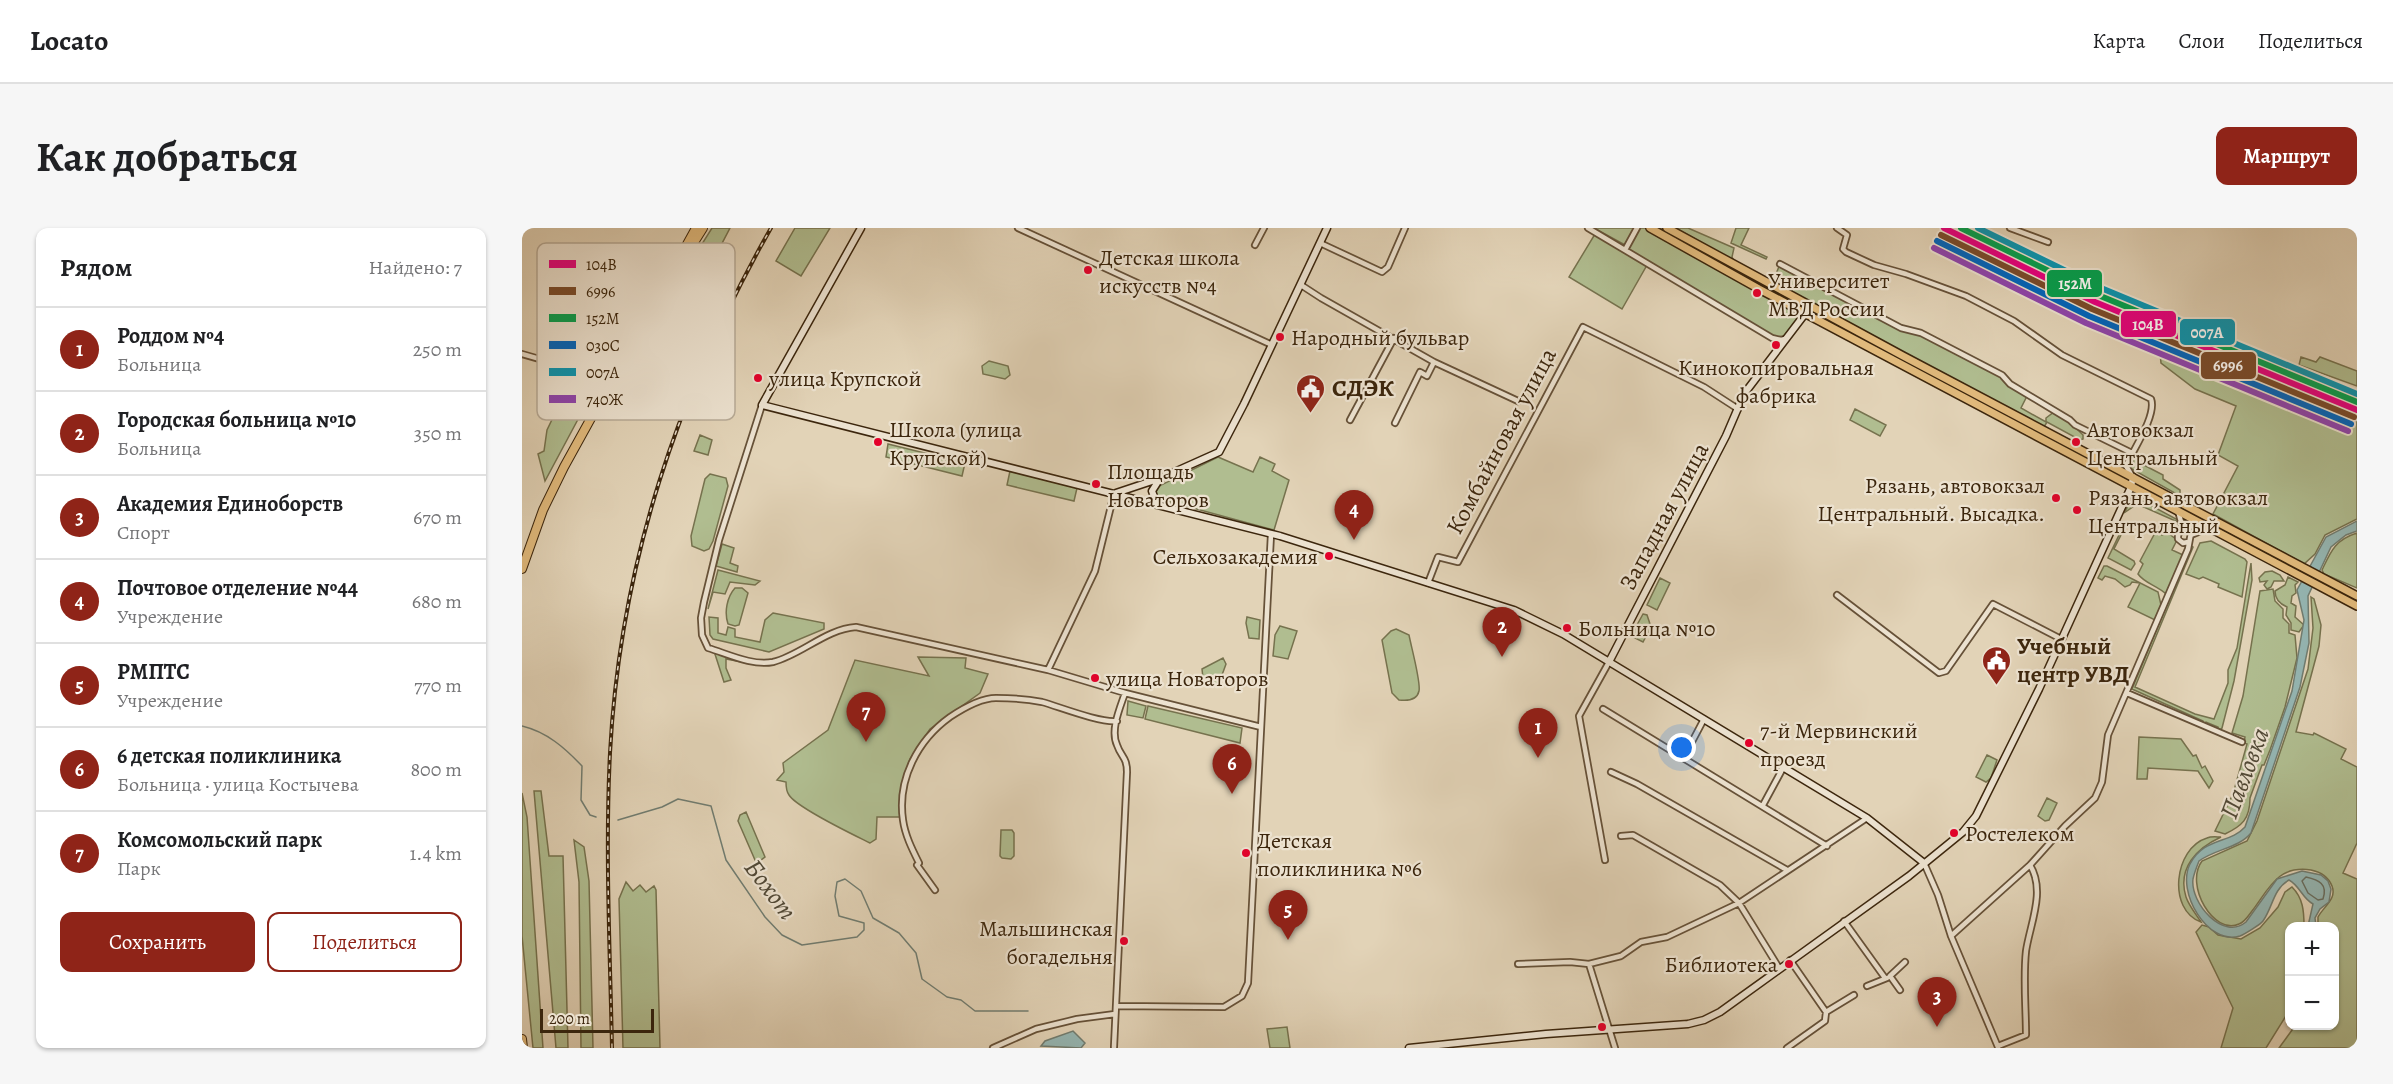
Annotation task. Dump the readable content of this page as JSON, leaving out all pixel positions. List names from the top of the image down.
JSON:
{
  "streets": {
    "street": ["Комбайновая улица", "Западная улица"]
  },
  "crossings": [
    ["Комбайновая улица", "Западная улица"]
  ],
  "water": ["Павловка", "Бохот"],
  "places": {
    "other": [
      "Детская школа искусств №4",
      "Университет МВД России",
      "Народный бульвар",
      "Кинокопировальная фабрика",
      "улица Крупской",
      "Школа (улица Крупской)",
      "Автовокзал Центральный",
      "Площадь Новаторов",
      "Рязань, автовокзал Центральный. Высадка.",
      "Рязань, автовокзал Центральный",
      "Сельхозакадемия",
      "Больница №10",
      "улица Новаторов",
      "7-й Мервинский проезд",
      "Ростелеком",
      "Детская поликлиника №6",
      "Мальшинская богадельня",
      "Библиотека"
    ],
    "public building": ["СДЭК", "Учебный центр УВД"]
  },
  "lines": [
    "transit line 104В",
    "transit line 152М",
    "transit line 007А",
    "transit line 6996",
    "transit line 030C",
    "transit line 740Ж"
  ],
  "legend": [
    "104В",
    "6996",
    "152М",
    "030C",
    "007А",
    "740Ж"
  ],
  "scale_bar": "200 m",
  "page": {
    "header": "Locato",
    "nav": ["Карта", "Слои", "Поделиться"],
    "buttons": [
      "Маршрут",
      ["Сохранить", "Поделиться"]
    ],
    "title": "Как добраться",
    "heading": ["Рядом", "Найдено: 7"],
    "list": [
      {
        "mark": "1",
        "name": "Роддом №4",
        "note": "Больница",
        "value": "250 m"
      },
      {
        "mark": "2",
        "name": "Городская больница №10",
        "note": "Больница",
        "value": "350 m"
      },
      {
        "mark": "3",
        "name": "Академия Единоборств",
        "note": "Спорт",
        "value": "670 m"
      },
      {
        "mark": "4",
        "name": "Почтовое отделение №44",
        "note": "Учреждение",
        "value": "680 m"
      },
      {
        "mark": "5",
        "name": "РМПТС",
        "note": "Учреждение",
        "value": "770 m"
      },
      {
        "mark": "6",
        "name": "6 детская поликлиника",
        "note": "Больница · улица Костычева",
        "value": "800 m"
      },
      {
        "mark": "7",
        "name": "Комсомольский парк",
        "note": "Парк",
        "value": "1.4 km"
      }
    ],
    "pins": [
      "4",
      "2",
      "7",
      "1",
      "6",
      "5",
      "3"
    ],
    "map_buttons": ["+", "−"],
    "scale": "200 m"
  }
}
